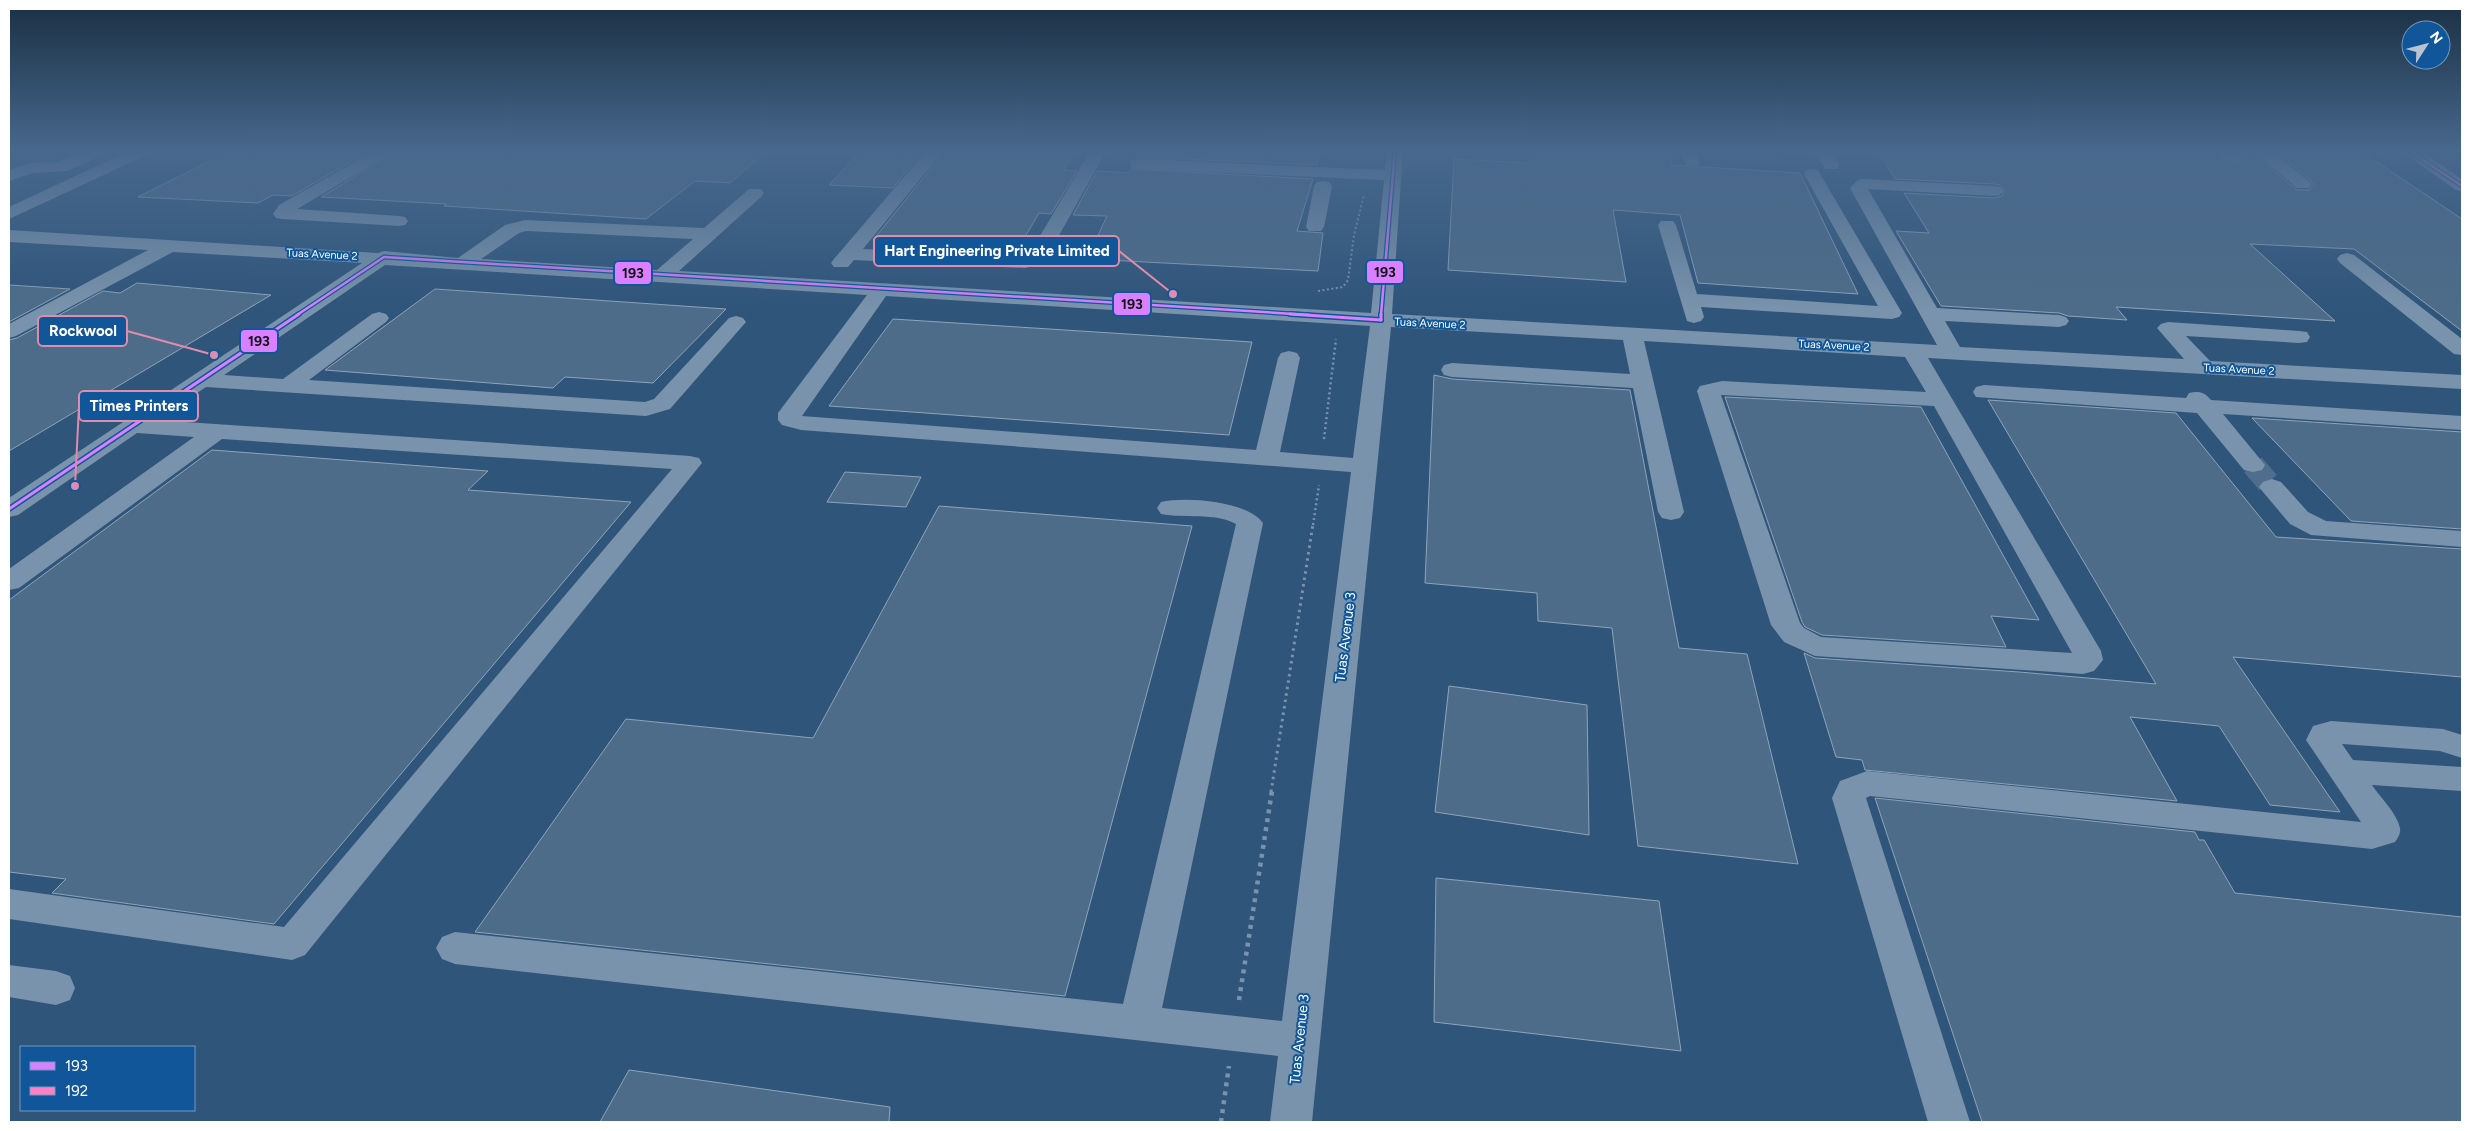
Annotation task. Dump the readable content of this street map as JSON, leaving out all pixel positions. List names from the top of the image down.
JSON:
{
  "streets": {
    "street": ["Tuas Avenue 2", "Tuas Avenue 3"]
  },
  "crossings": [
    ["Tuas Avenue 2", "Tuas Avenue 3"]
  ],
  "places": ["Hart Engineering Private Limited", "Rockwool", "Times Printers"],
  "lines": ["transit line 193"],
  "legend": ["193", "192"],
  "north": "top right"
}
